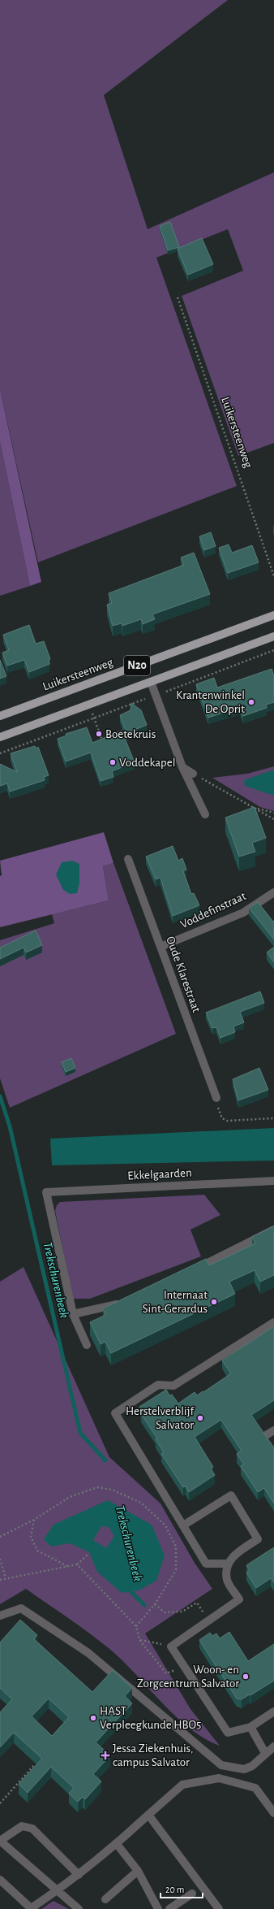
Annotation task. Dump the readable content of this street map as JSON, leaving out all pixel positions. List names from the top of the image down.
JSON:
{
  "streets": {
    "main road": ["Luikersteenweg", "N20"],
    "street": ["Voddefinstraat", "Oude Klarestraat", "Ekkelgaarden"]
  },
  "crossings": [
    ["Voddefinstraat", "Oude Klarestraat"]
  ],
  "water": ["Trekschurenbeek"],
  "places": {
    "other": [
      "Krantenwinkel De Oprit",
      "Boetekruis",
      "Voddekapel",
      "Internaat Sint-Gerardus",
      "Herstelverblijf Salvator",
      "Woon- en Zorgcentrum Salvator",
      "HAST Verpleegkunde HBO5"
    ],
    "health": ["Jessa Ziekenhuis, campus Salvator"]
  },
  "scale_bar": "20 m"
}
